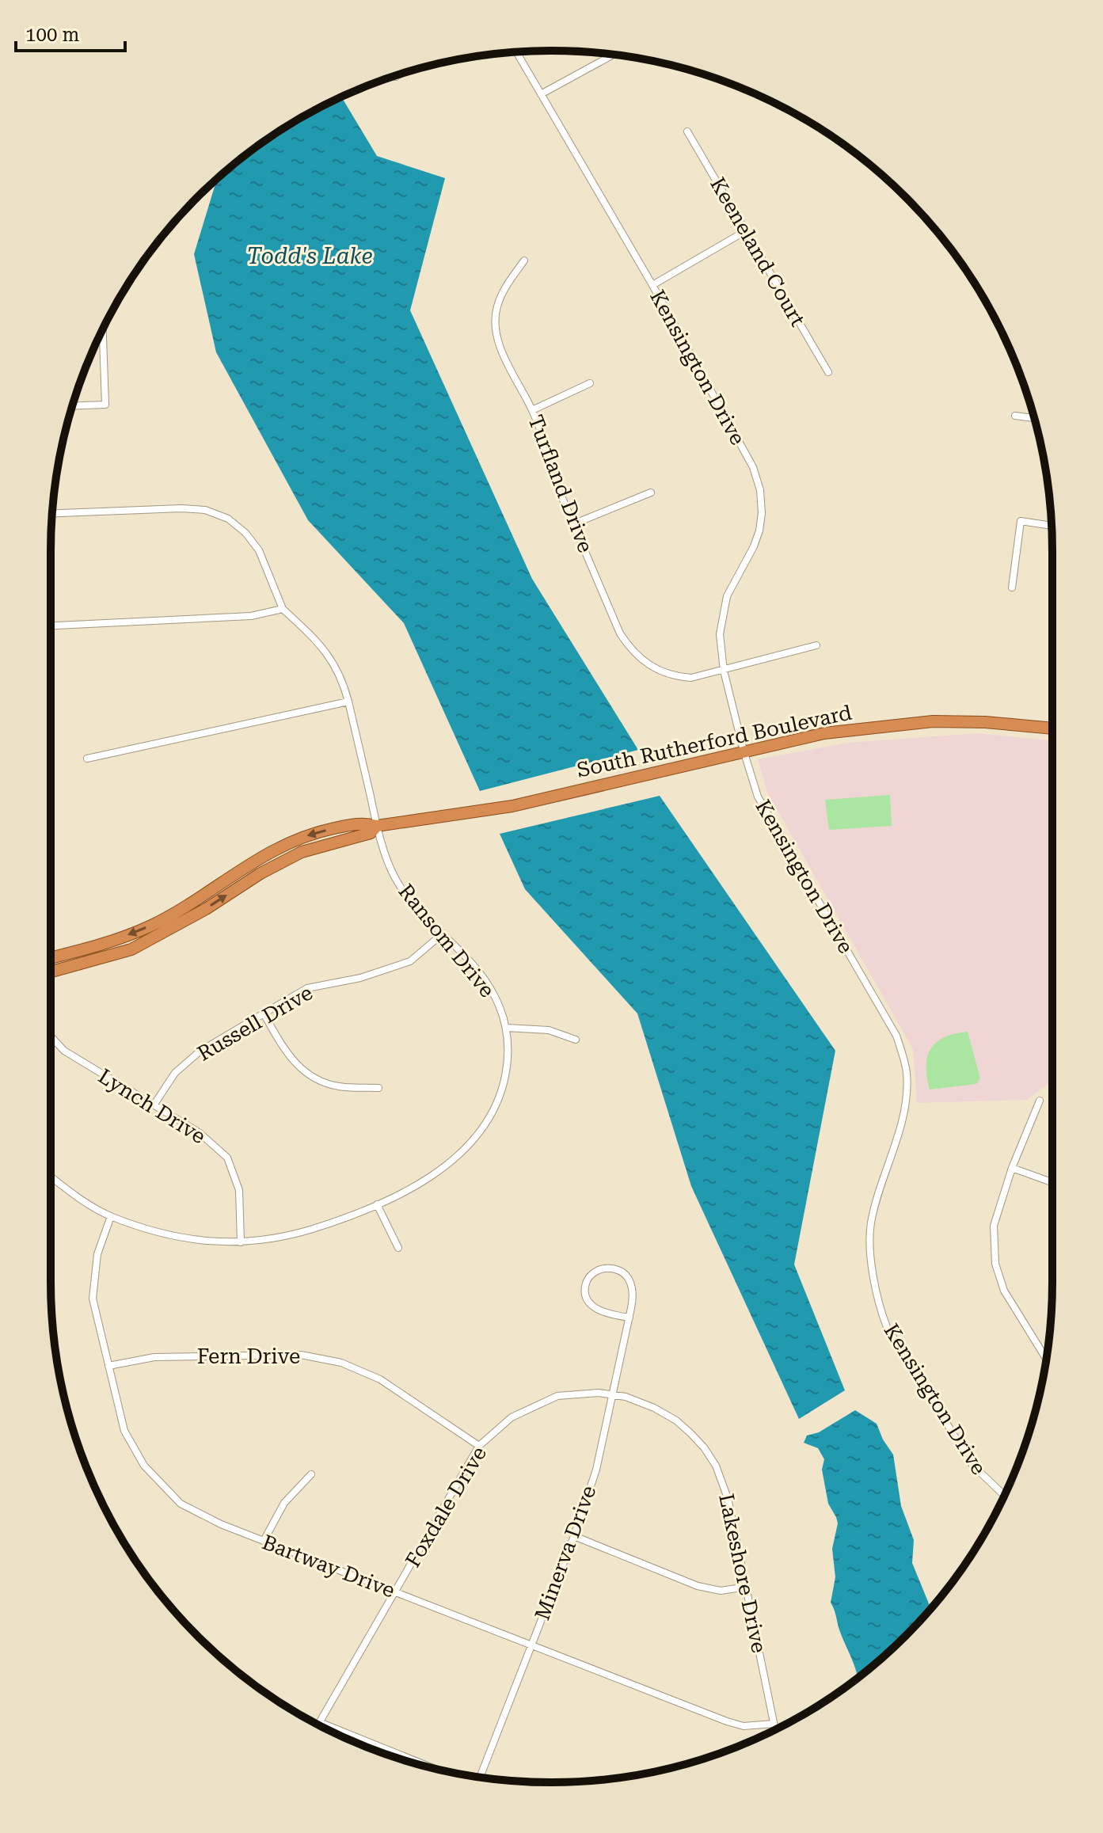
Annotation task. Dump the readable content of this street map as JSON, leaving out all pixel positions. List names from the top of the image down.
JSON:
{
  "streets": {
    "highway": ["South Rutherford Boulevard"],
    "street": [
      "Keeneland Court",
      "Kensington Drive",
      "Turfland Drive",
      "Ransom Drive",
      "Russell Drive",
      "Lynch Drive",
      "Fern Drive",
      "Foxdale Drive",
      "Minerva Drive",
      "Bartway Drive",
      "Lakeshore Drive"
    ]
  },
  "crossings": [
    ["Kensington Drive", "Turfland Drive"],
    ["Kensington Drive", "South Rutherford Boulevard"],
    ["South Rutherford Boulevard", "Ransom Drive"],
    ["Ransom Drive", "Russell Drive"],
    ["Ransom Drive", "Lynch Drive"],
    ["Ransom Drive", "Bartway Drive"],
    ["Russell Drive", "Lynch Drive"],
    ["Fern Drive", "Foxdale Drive"],
    ["Fern Drive", "Bartway Drive"],
    ["Foxdale Drive", "Minerva Drive"],
    ["Foxdale Drive", "Bartway Drive"],
    ["Foxdale Drive", "Lakeshore Drive"],
    ["Minerva Drive", "Bartway Drive"],
    ["Minerva Drive", "Lakeshore Drive"],
    ["Bartway Drive", "Lakeshore Drive"]
  ],
  "water": ["Todd's Lake"],
  "scale_bar": "100 m"
}
